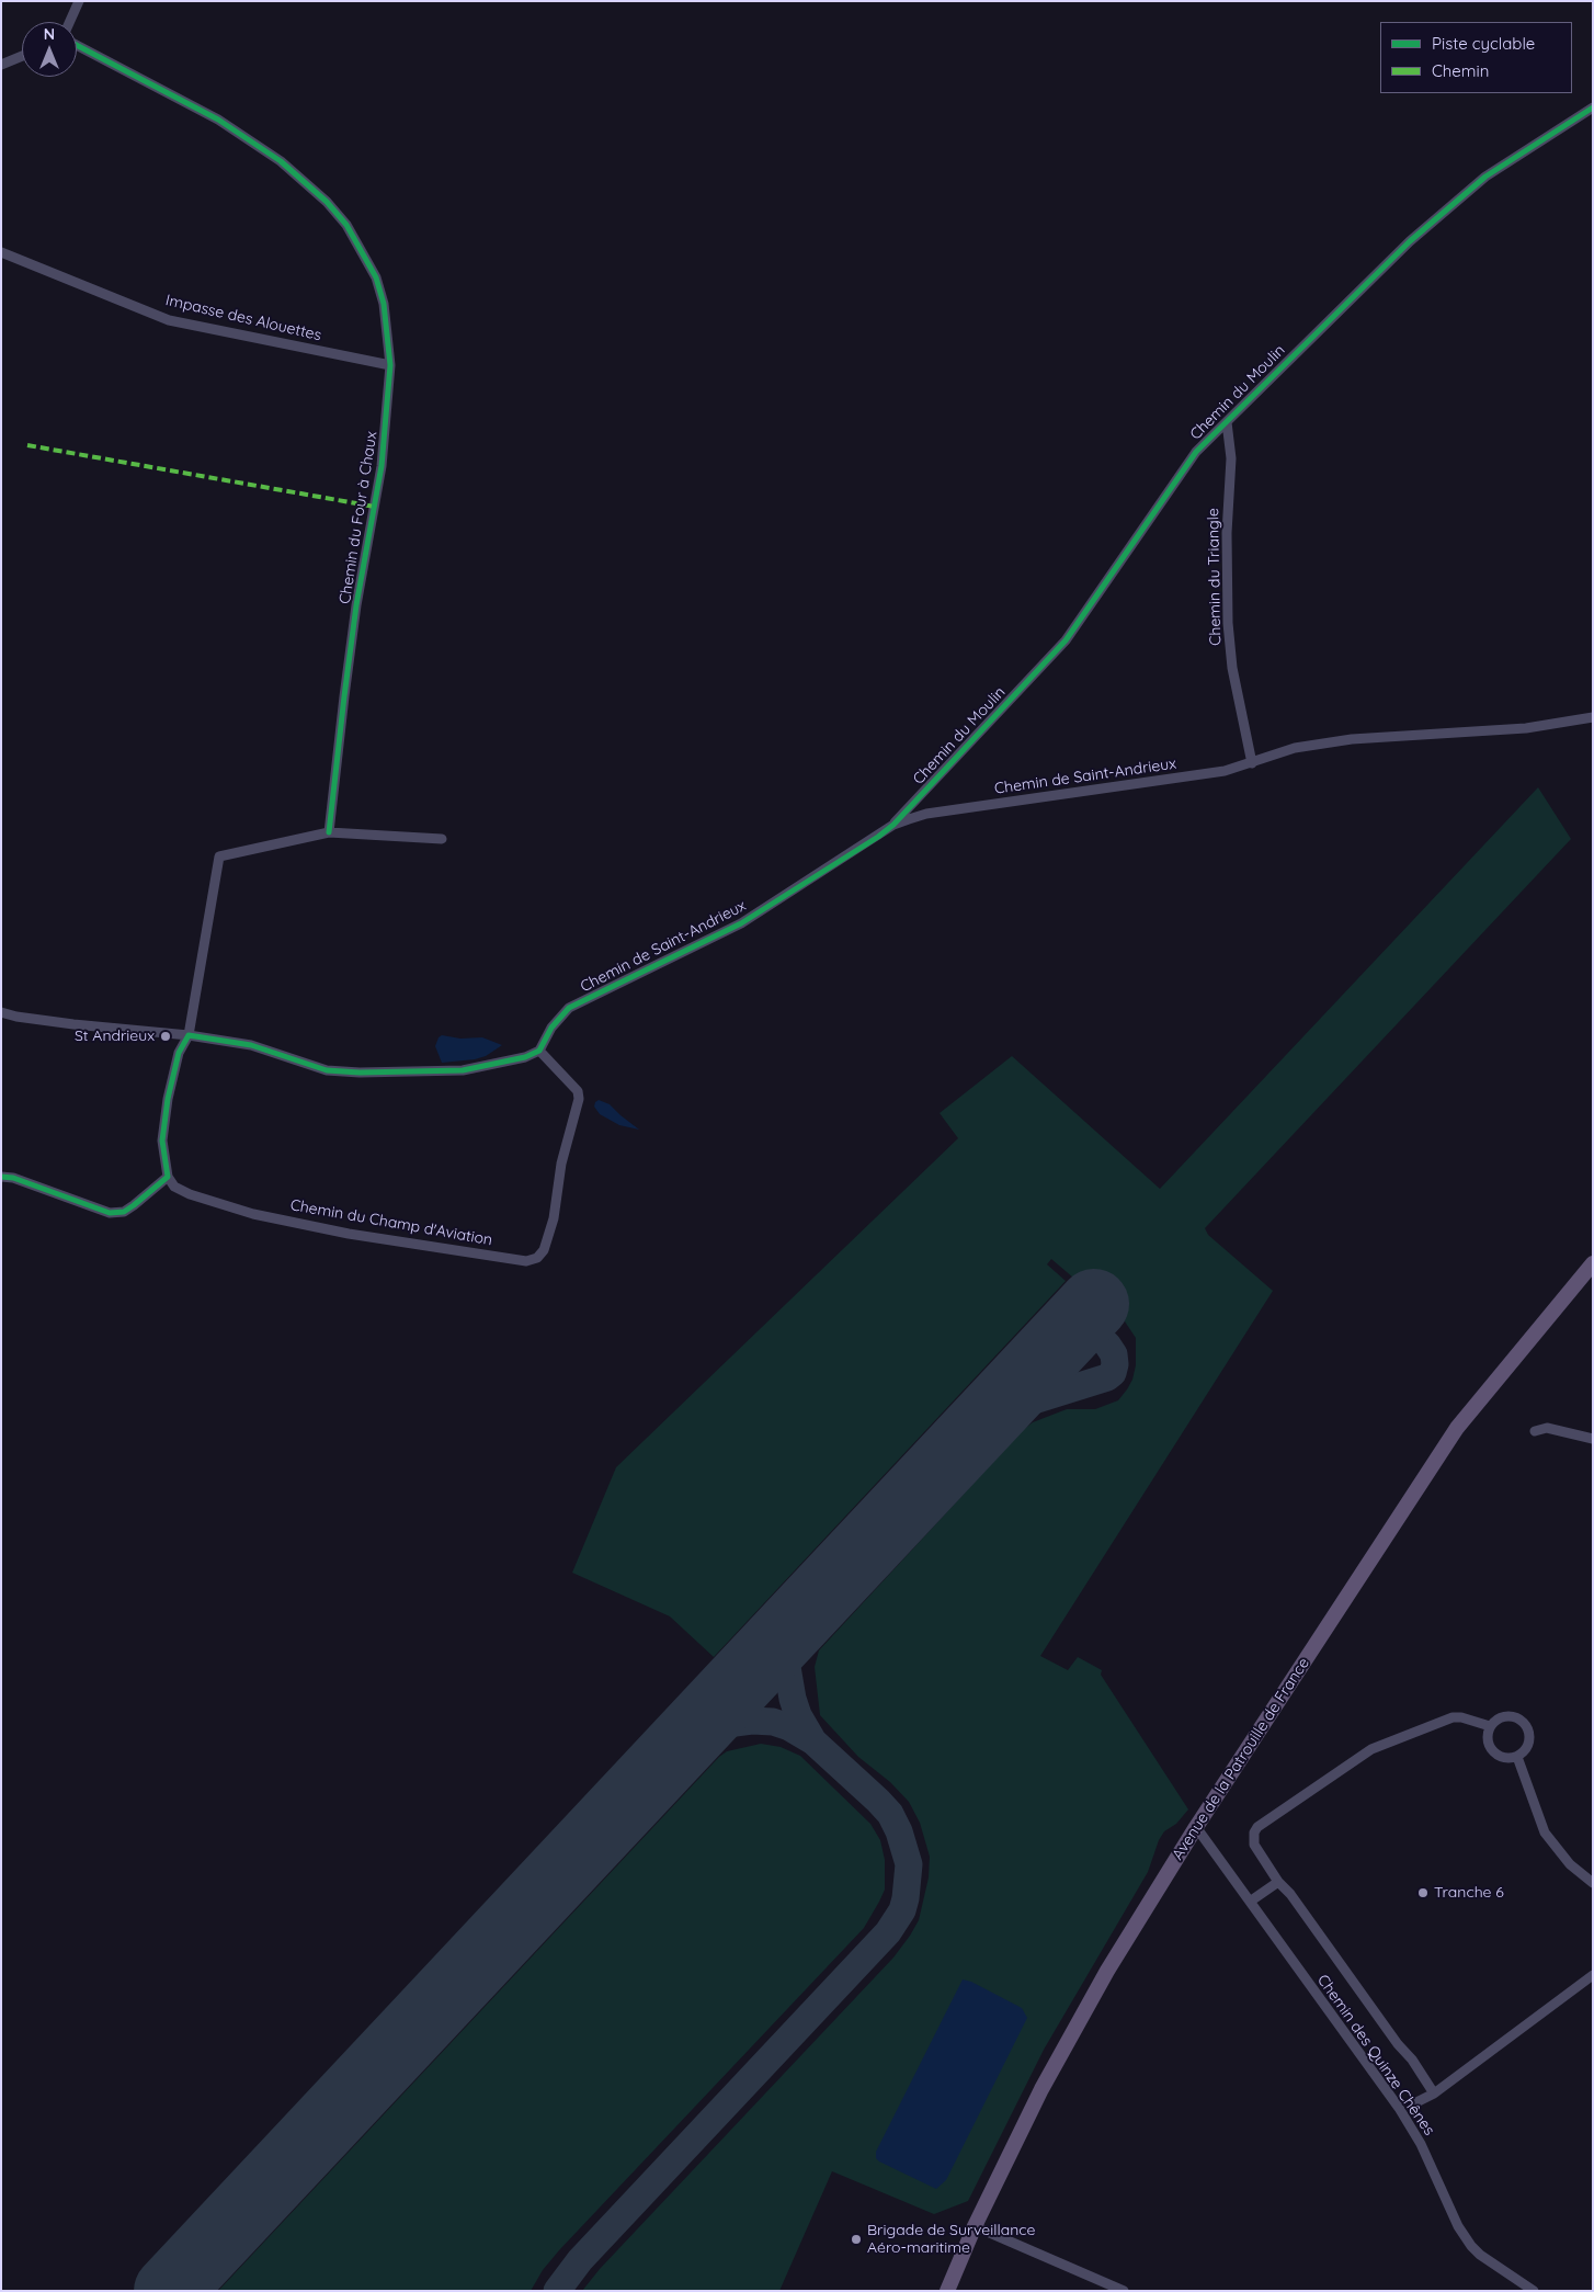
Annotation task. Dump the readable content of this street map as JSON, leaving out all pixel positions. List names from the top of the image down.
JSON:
{
  "streets": {
    "main road": ["Avenue de la Patrouille de France"],
    "street": [
      "Impasse des Alouettes",
      "Chemin du Moulin",
      "Chemin du Four à Chaux",
      "Chemin du Triangle",
      "Chemin de Saint-Andrieux",
      "Chemin du Champ d'Aviation",
      "Chemin des Quinze Chênes"
    ]
  },
  "crossings": [
    ["Impasse des Alouettes", "Chemin du Four à Chaux"],
    ["Chemin du Moulin", "Chemin du Triangle"],
    ["Chemin du Moulin", "Chemin de Saint-Andrieux"],
    ["Chemin du Triangle", "Chemin de Saint-Andrieux"],
    ["Chemin de Saint-Andrieux", "Chemin du Champ d'Aviation"],
    ["Avenue de la Patrouille de France", "Chemin des Quinze Chênes"]
  ],
  "places": ["St Andrieux", "Tranche 6", "Brigade de Surveillance Aéro-maritime"],
  "legend": ["Piste cyclable", "Chemin"],
  "north": "top"
}
